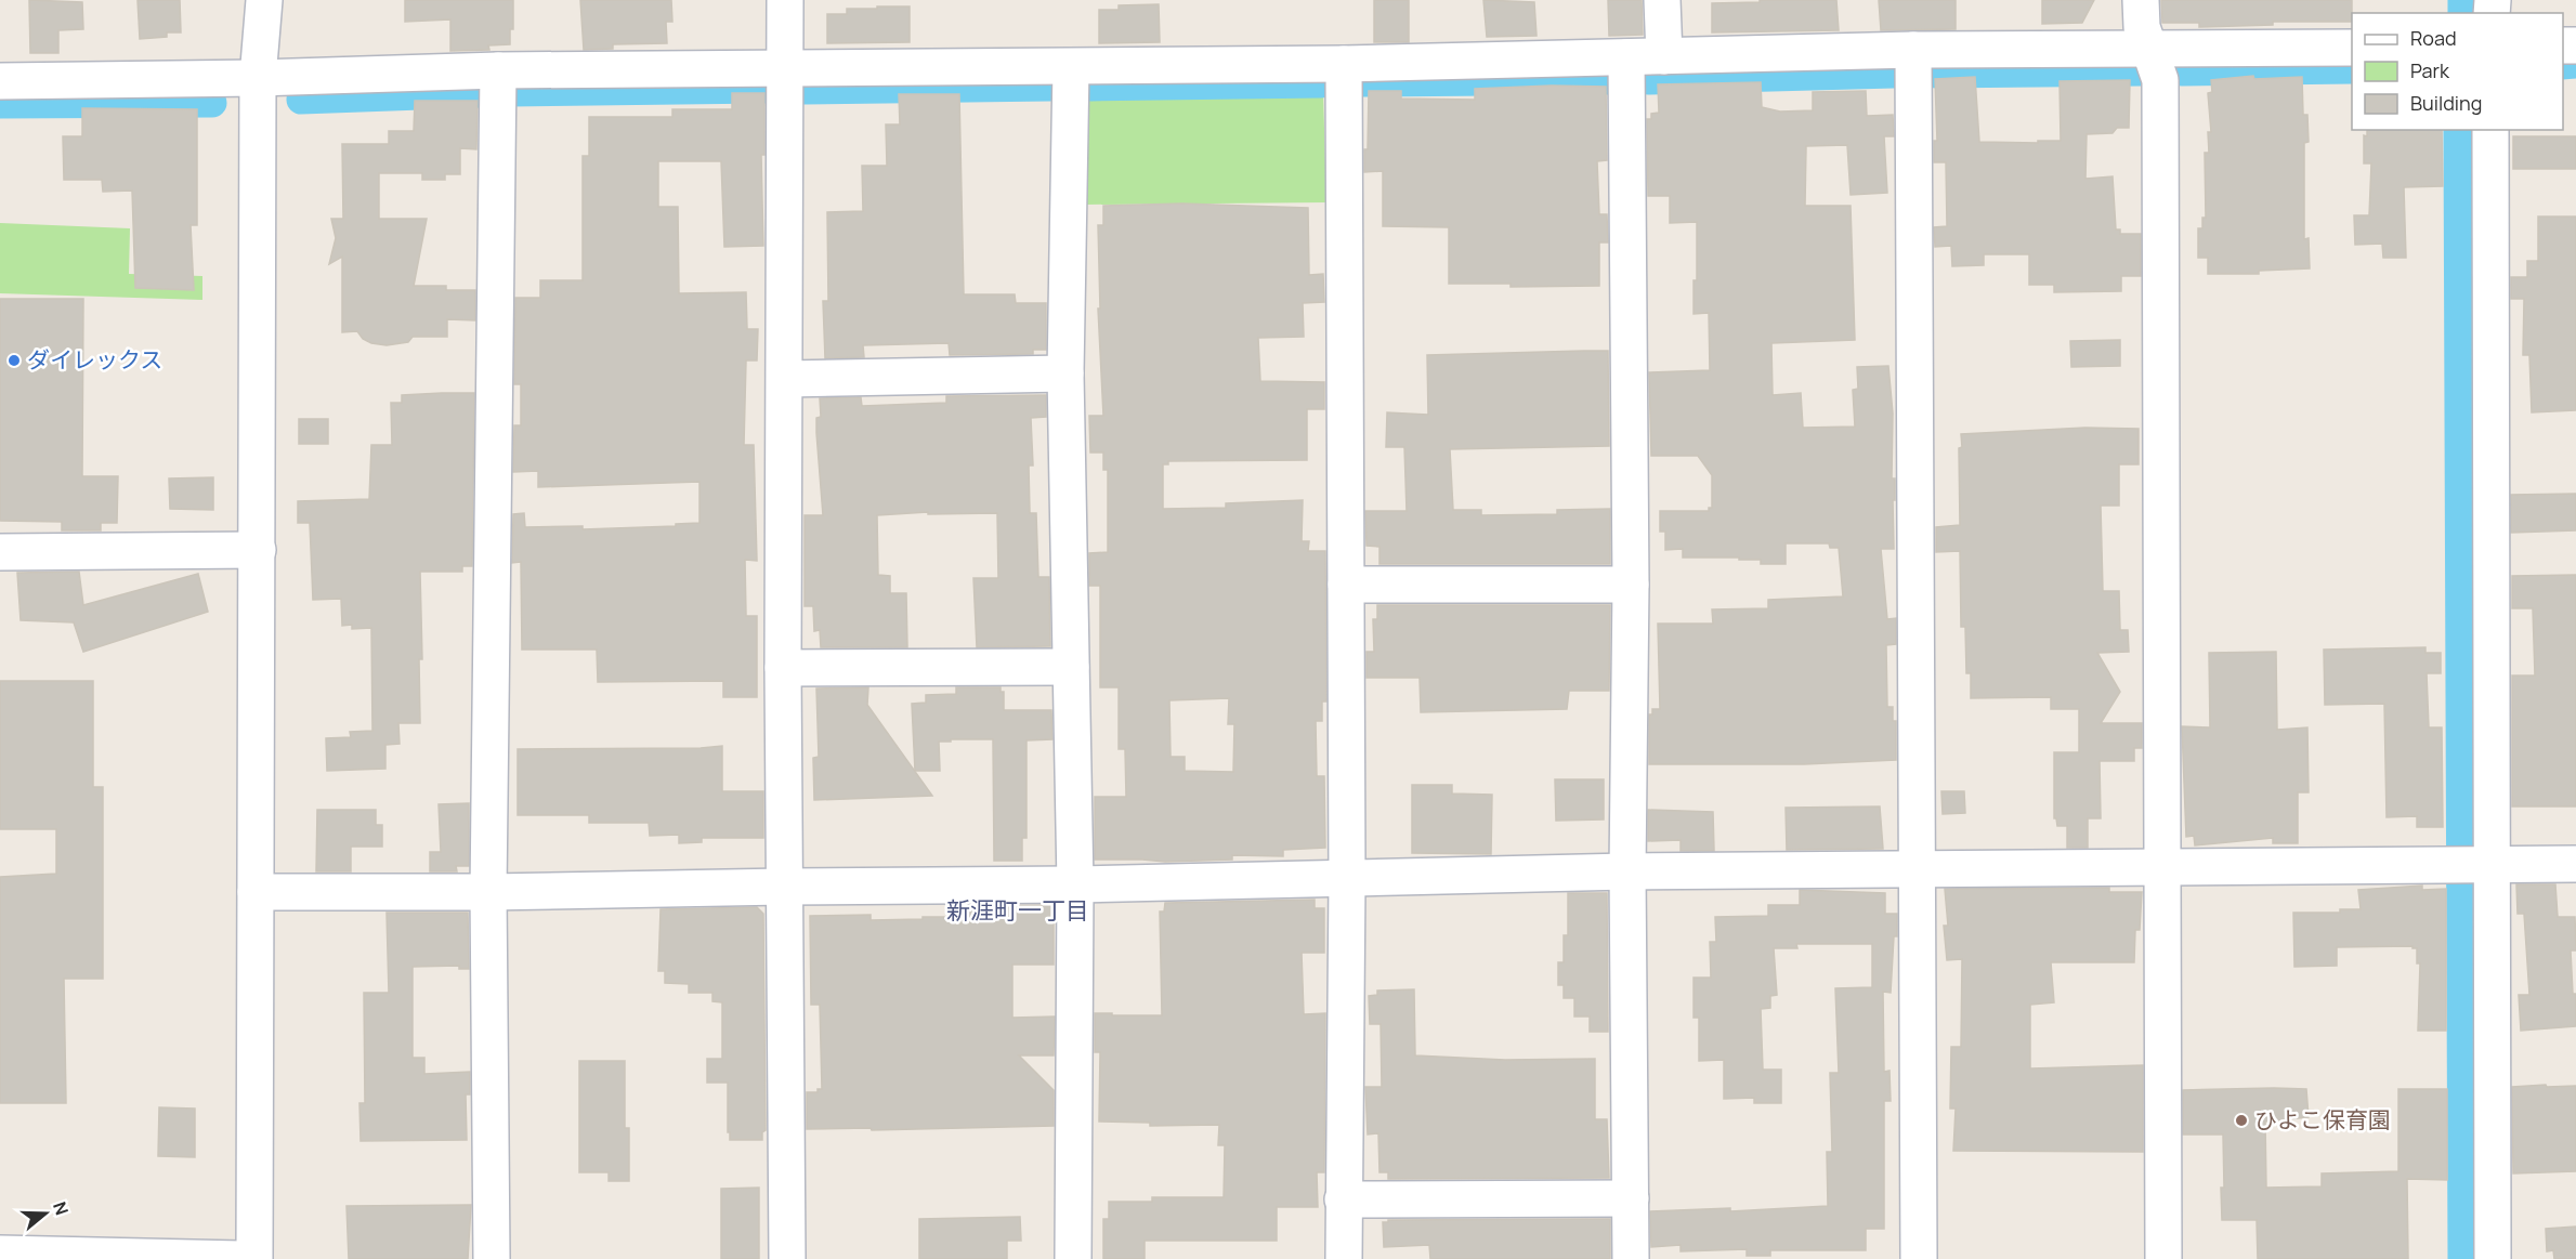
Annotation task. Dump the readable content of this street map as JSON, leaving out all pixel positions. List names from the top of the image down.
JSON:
{
  "districts": ["新涯町一丁目"],
  "places": ["ダイレックス", "ひよこ保育園"],
  "legend": ["Road", "Park", "Building"],
  "north": "right"
}
